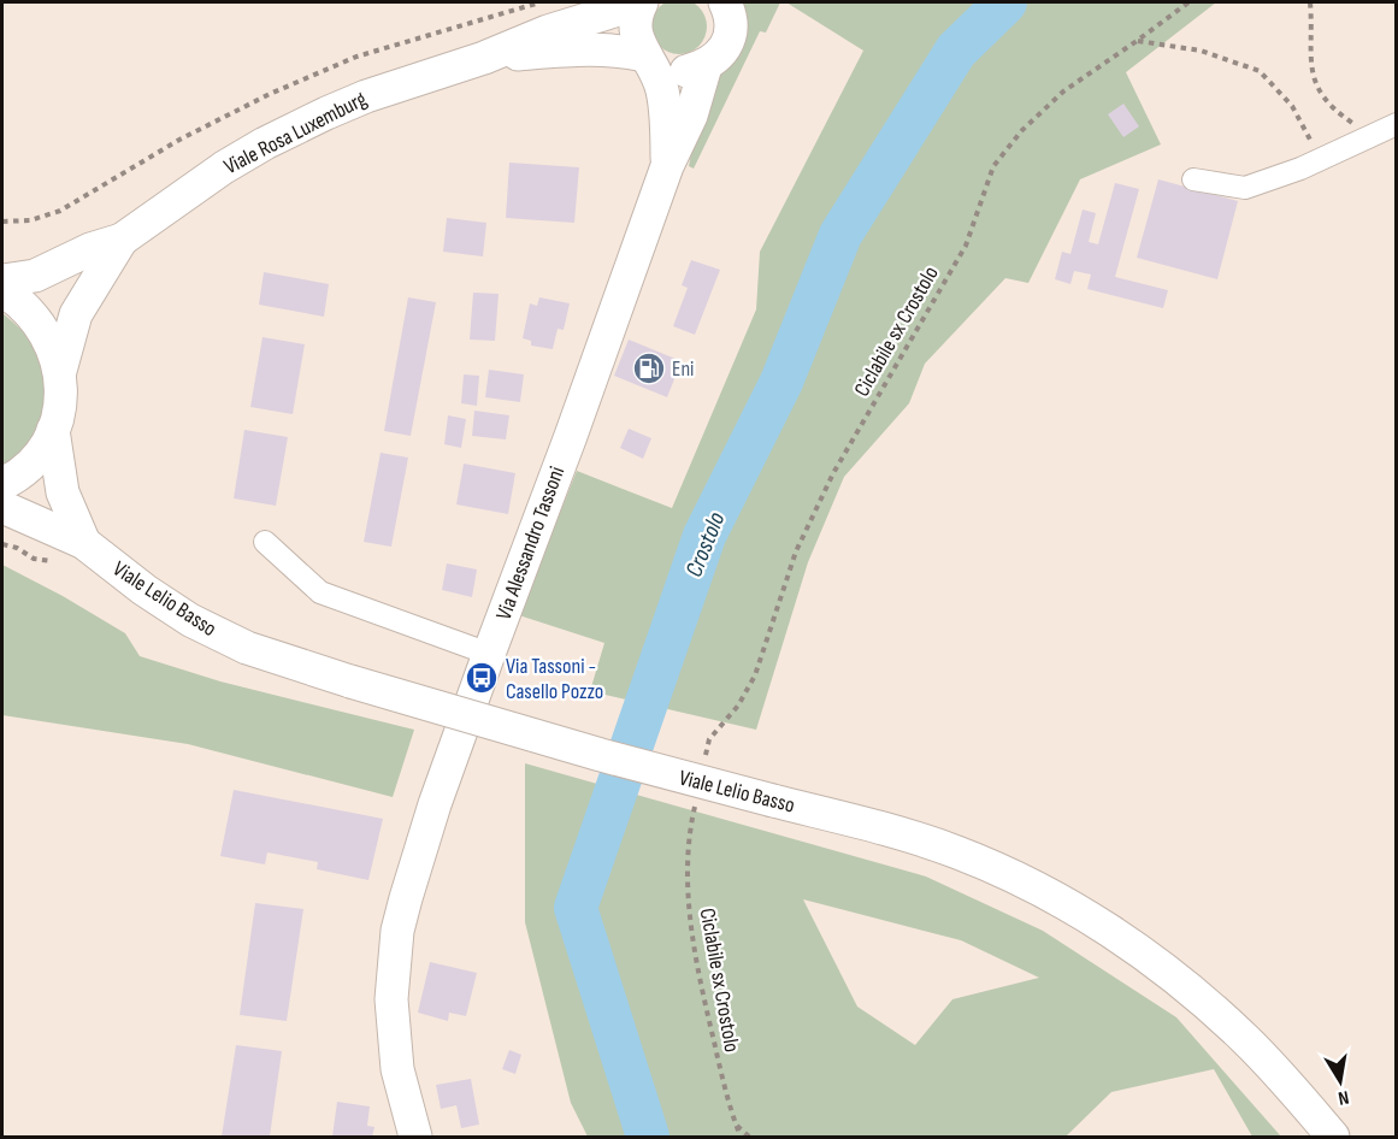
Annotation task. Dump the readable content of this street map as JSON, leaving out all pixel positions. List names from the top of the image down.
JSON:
{
  "streets": {
    "street": ["Viale Rosa Luxemburg", "Via Alessandro Tassoni", "Viale Lelio Basso"],
    "path": ["Ciclabile sx Crostolo"]
  },
  "crossings": [
    ["Viale Rosa Luxemburg", "Via Alessandro Tassoni"]
  ],
  "water": ["Crostolo"],
  "places": {
    "fuel station": ["Eni"],
    "bus stop": ["Via Tassoni - Casello Pozzo"]
  },
  "north": "bottom"
}
